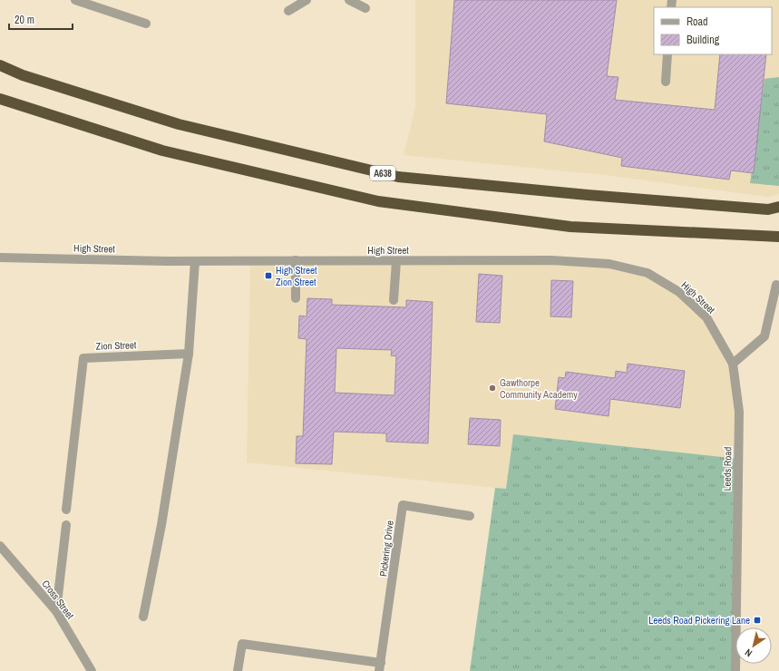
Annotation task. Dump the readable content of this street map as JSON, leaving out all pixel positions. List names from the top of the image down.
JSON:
{
  "streets": {
    "highway": ["A638"],
    "street": [
      "High Street",
      "Zion Street",
      "Leeds Road",
      "Pickering Drive",
      "Cross Street"
    ]
  },
  "crossings": [
    ["High Street", "Leeds Road"]
  ],
  "places": {
    "transit": ["High Street Zion Street", "Leeds Road Pickering Lane"],
    "other": ["Gawthorpe Community Academy"]
  },
  "legend": ["Road", "Building"],
  "scale_bar": "20 m",
  "north": "bottom left"
}
